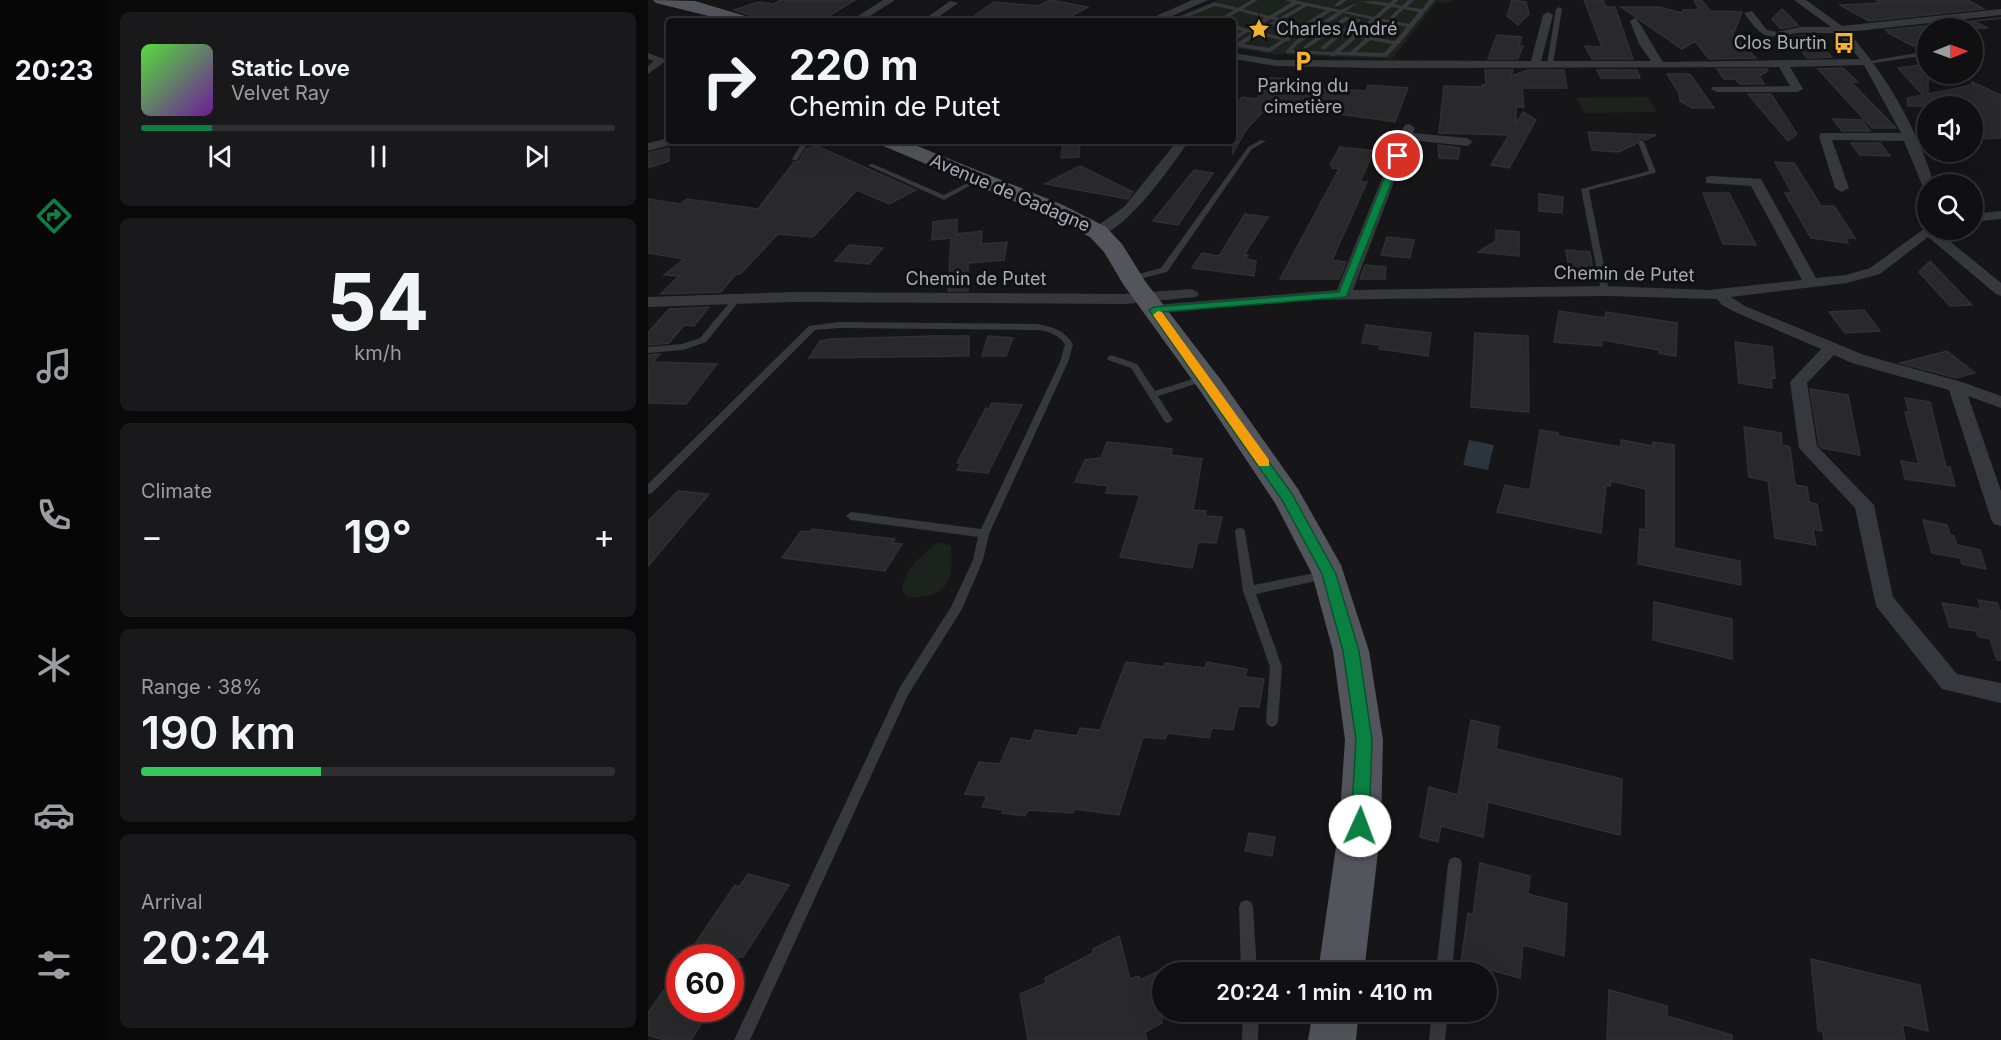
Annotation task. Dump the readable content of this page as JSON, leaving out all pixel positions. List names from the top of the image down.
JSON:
{
  "streets": {
    "main road": ["Avenue de Gadagne"],
    "street": ["Chemin de Putet"]
  },
  "crossings": [
    ["Avenue de Gadagne", "Chemin de Putet"]
  ],
  "places": {
    "place": ["Charles André"],
    "bus stop": ["Clos Burtin"],
    "parking": ["Parking du cimetière"]
  },
  "north": "right",
  "page": {
    "tabs": "20:23",
    "turn": ["220 m", "Chemin de Putet"],
    "song": ["Static Love", "Velvet Ray"],
    "tile": [
      ["54", "km/h"],
      "Climate",
      ["Range · 38%", "190 km"],
      ["Arrival", "20:24"]
    ],
    "heat": ["−", "19°", "+"],
    "limit": "60",
    "trip": "20:24 · 1 min · 410 m"
  }
}
